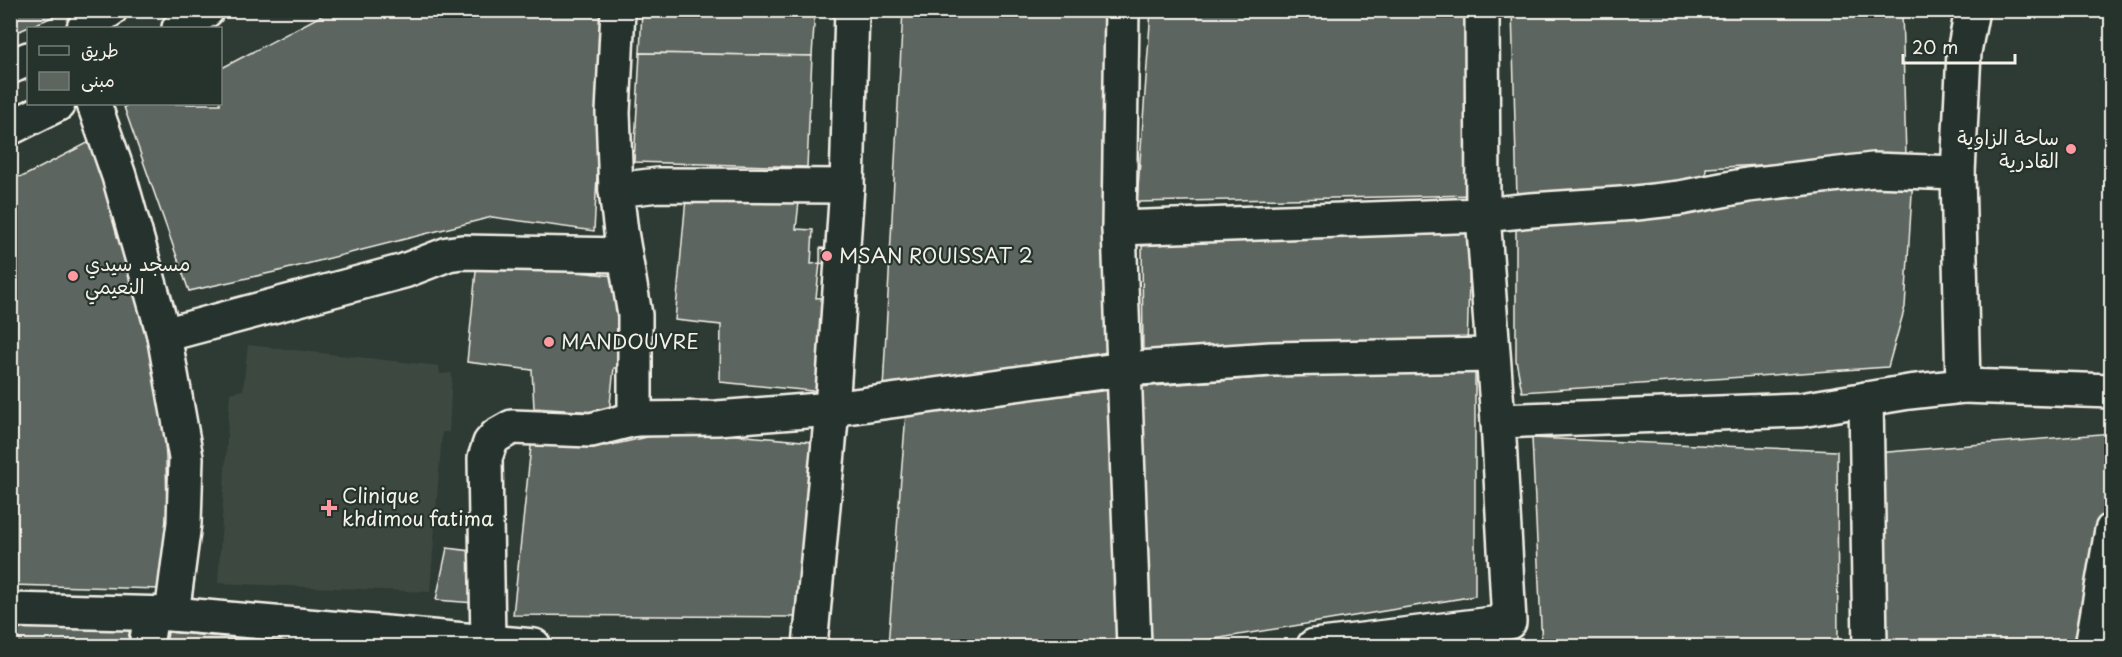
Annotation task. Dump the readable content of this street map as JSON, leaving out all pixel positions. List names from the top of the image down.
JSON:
{
  "places": {
    "other": [
      "ساحة الزاوية القادرية",
      "MSAN ROUISSAT 2",
      "مسجد سيدي النعيمي",
      "MANDOUVRE"
    ],
    "health": ["Clinique khdimou fatima"]
  },
  "legend": ["طريق", "مبنى"],
  "scale_bar": "20 m"
}
